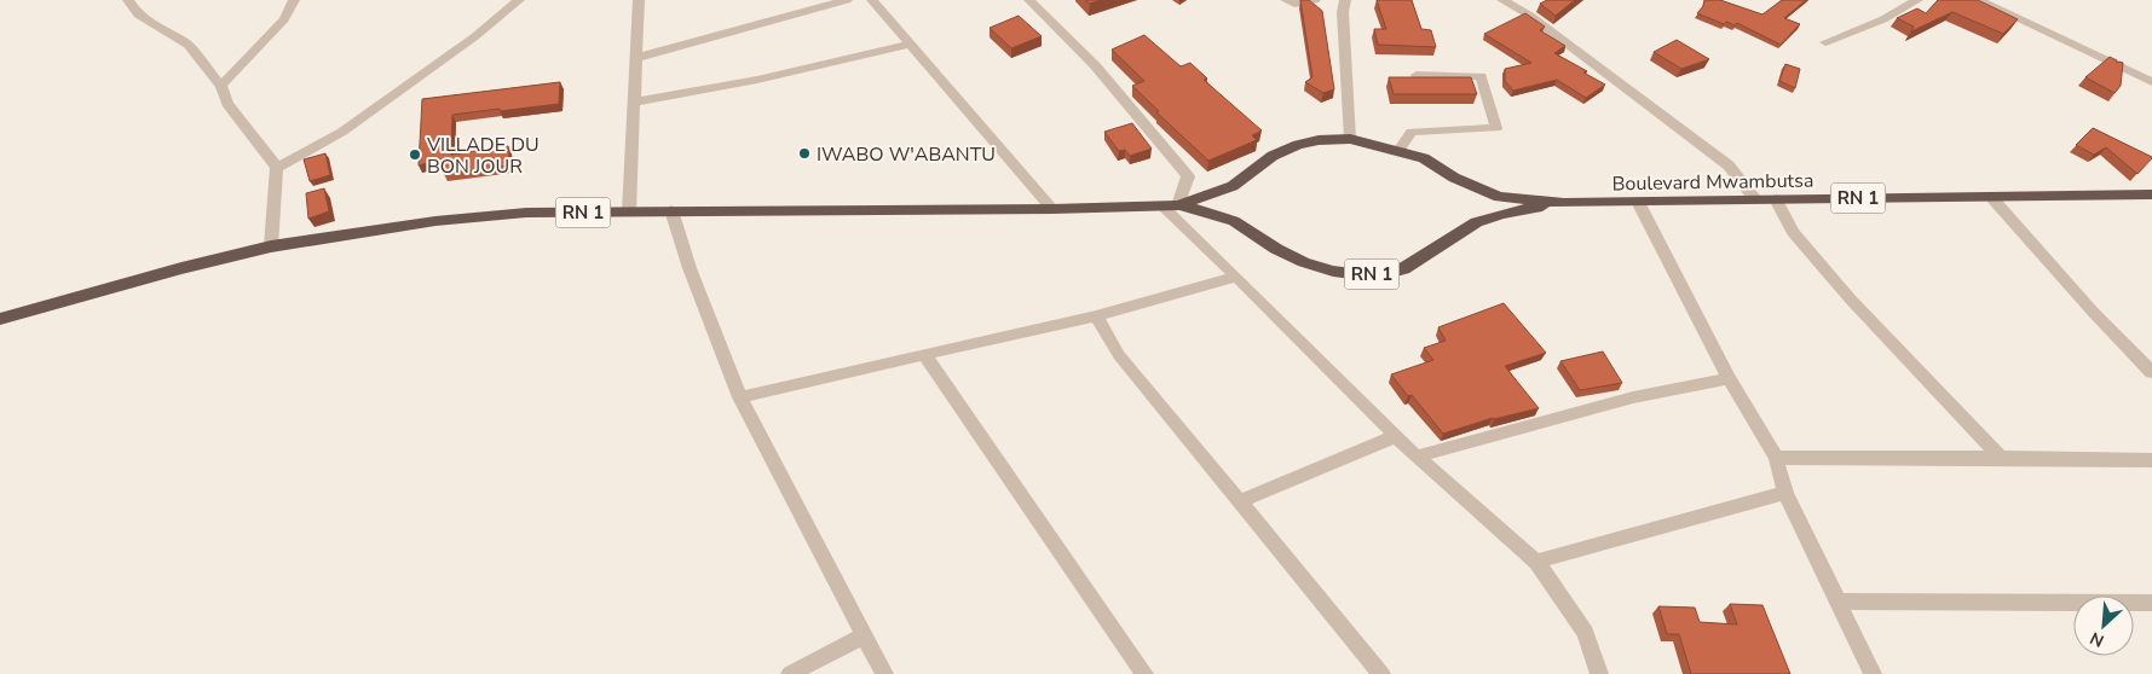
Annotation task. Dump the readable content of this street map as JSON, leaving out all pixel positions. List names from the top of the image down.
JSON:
{
  "streets": {
    "highway": ["Boulevard Mwambutsa", "RN 1"]
  },
  "crossings": [
    ["Boulevard Mwambutsa", "RN 1"]
  ],
  "places": ["IWABO W'ABANTU", "VILLADE DU BON JOUR"],
  "north": "bottom left"
}
